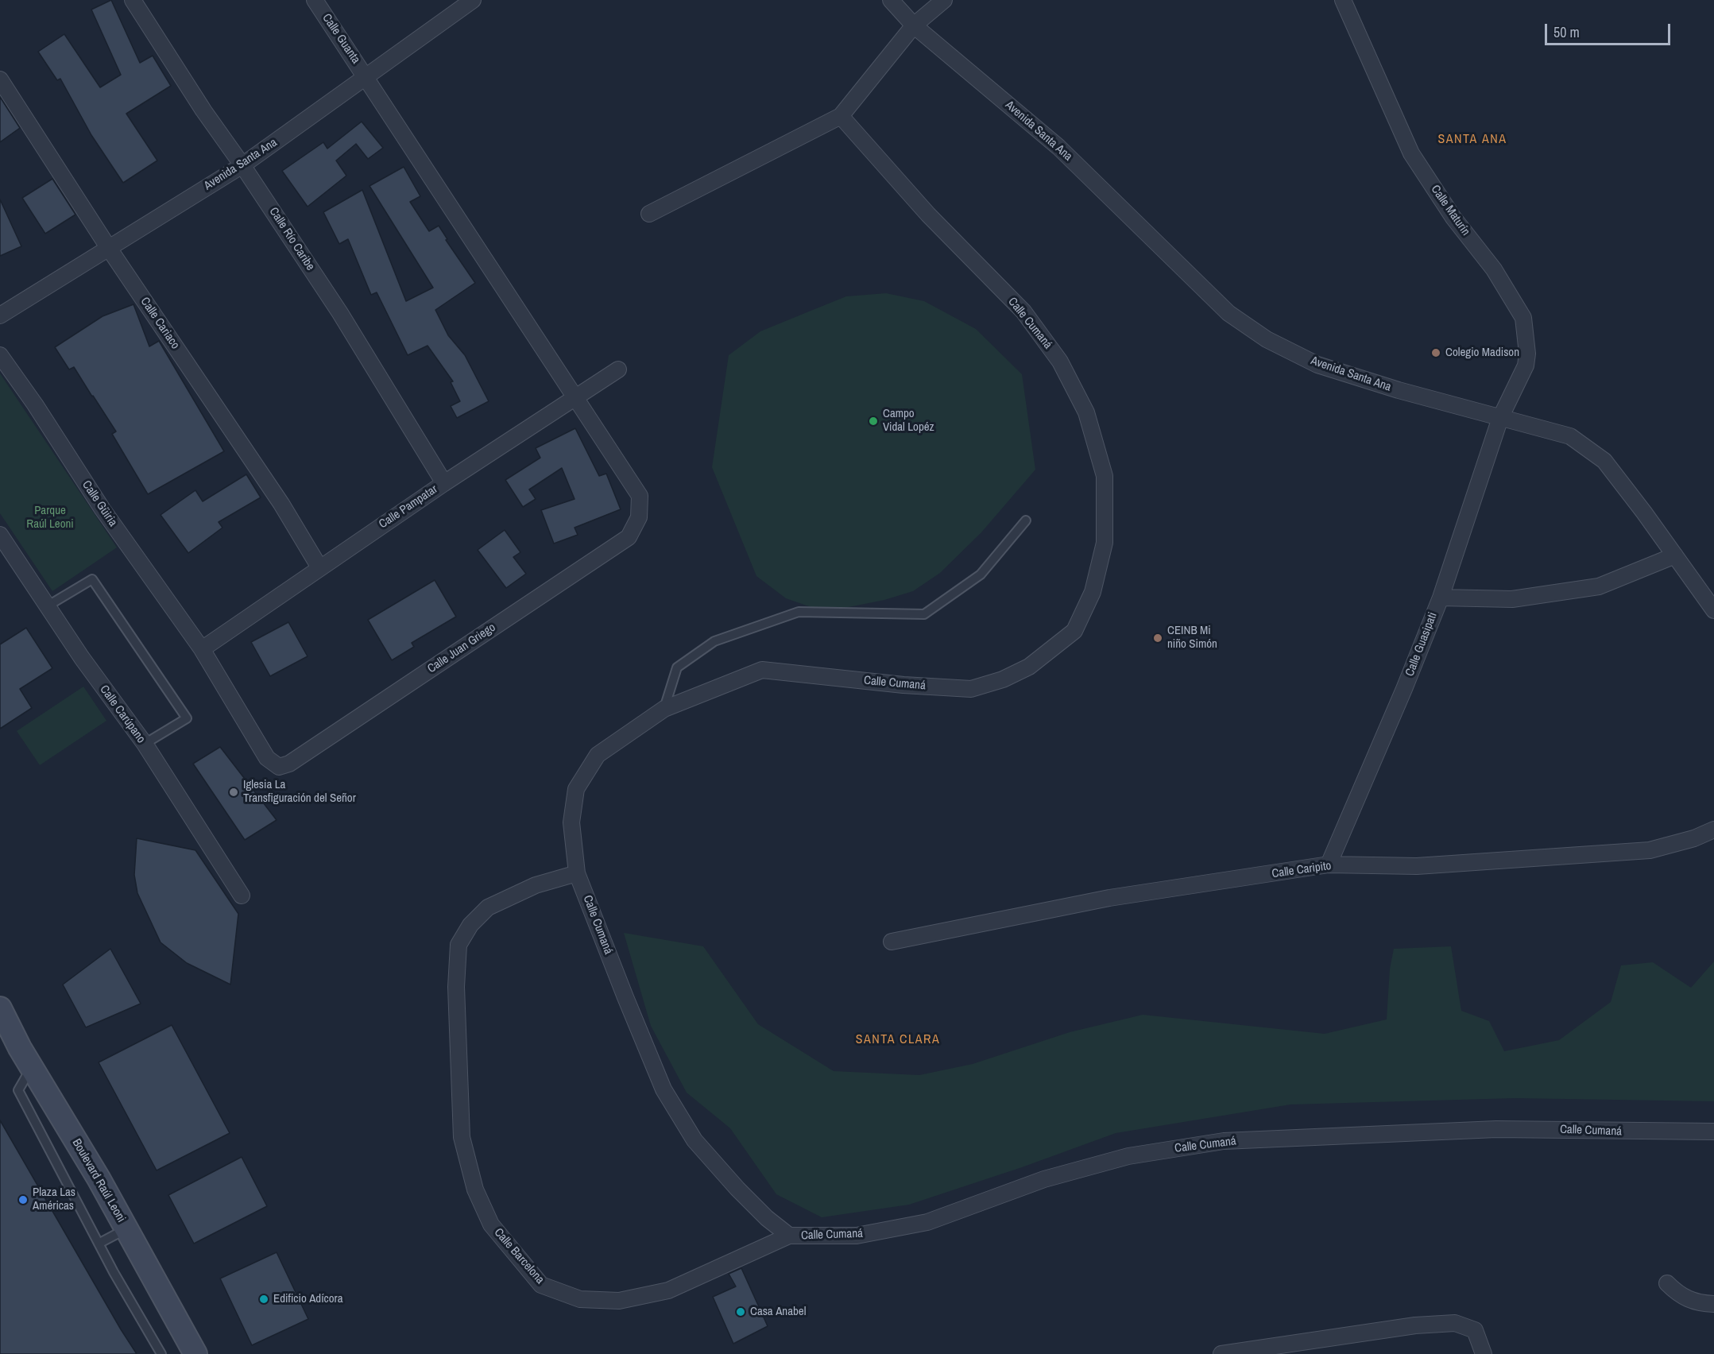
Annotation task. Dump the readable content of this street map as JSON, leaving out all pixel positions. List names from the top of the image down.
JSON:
{
  "streets": {
    "main road": ["Boulevard Raúl Leoni"],
    "street": [
      "Calle Guanta",
      "Avenida Santa Ana",
      "Calle Maturín",
      "Calle Río Caribe",
      "Calle Cariaco",
      "Calle Cumaná",
      "Calle Güiria",
      "Calle Pampatar",
      "Calle Guasipati",
      "Calle Juan Griego",
      "Calle Carúpano",
      "Calle Caripito",
      "Calle Barcelona"
    ]
  },
  "crossings": [
    ["Calle Guanta", "Avenida Santa Ana"],
    ["Calle Guanta", "Calle Pampatar"],
    ["Calle Guanta", "Calle Juan Griego"],
    ["Avenida Santa Ana", "Calle Maturín"],
    ["Avenida Santa Ana", "Calle Río Caribe"],
    ["Avenida Santa Ana", "Calle Cariaco"],
    ["Avenida Santa Ana", "Calle Guasipati"],
    ["Calle Maturín", "Calle Guasipati"],
    ["Calle Río Caribe", "Calle Pampatar"],
    ["Calle Cariaco", "Calle Pampatar"],
    ["Calle Cumaná", "Calle Barcelona"],
    ["Calle Güiria", "Calle Pampatar"],
    ["Calle Güiria", "Calle Juan Griego"],
    ["Calle Pampatar", "Calle Juan Griego"],
    ["Calle Guasipati", "Calle Caripito"]
  ],
  "districts": ["SANTA ANA", "SANTA CLARA"],
  "parks": ["Parque Raúl Leoni"],
  "places": [
    "Colegio Madison",
    "Campo Vidal Lopéz",
    "CEINB Mi niño Simón",
    "Iglesia La Transfiguración del Señor",
    "Plaza Las Américas",
    "Edificio Adícora",
    "Casa Anabel"
  ],
  "scale_bar": "50 m"
}
